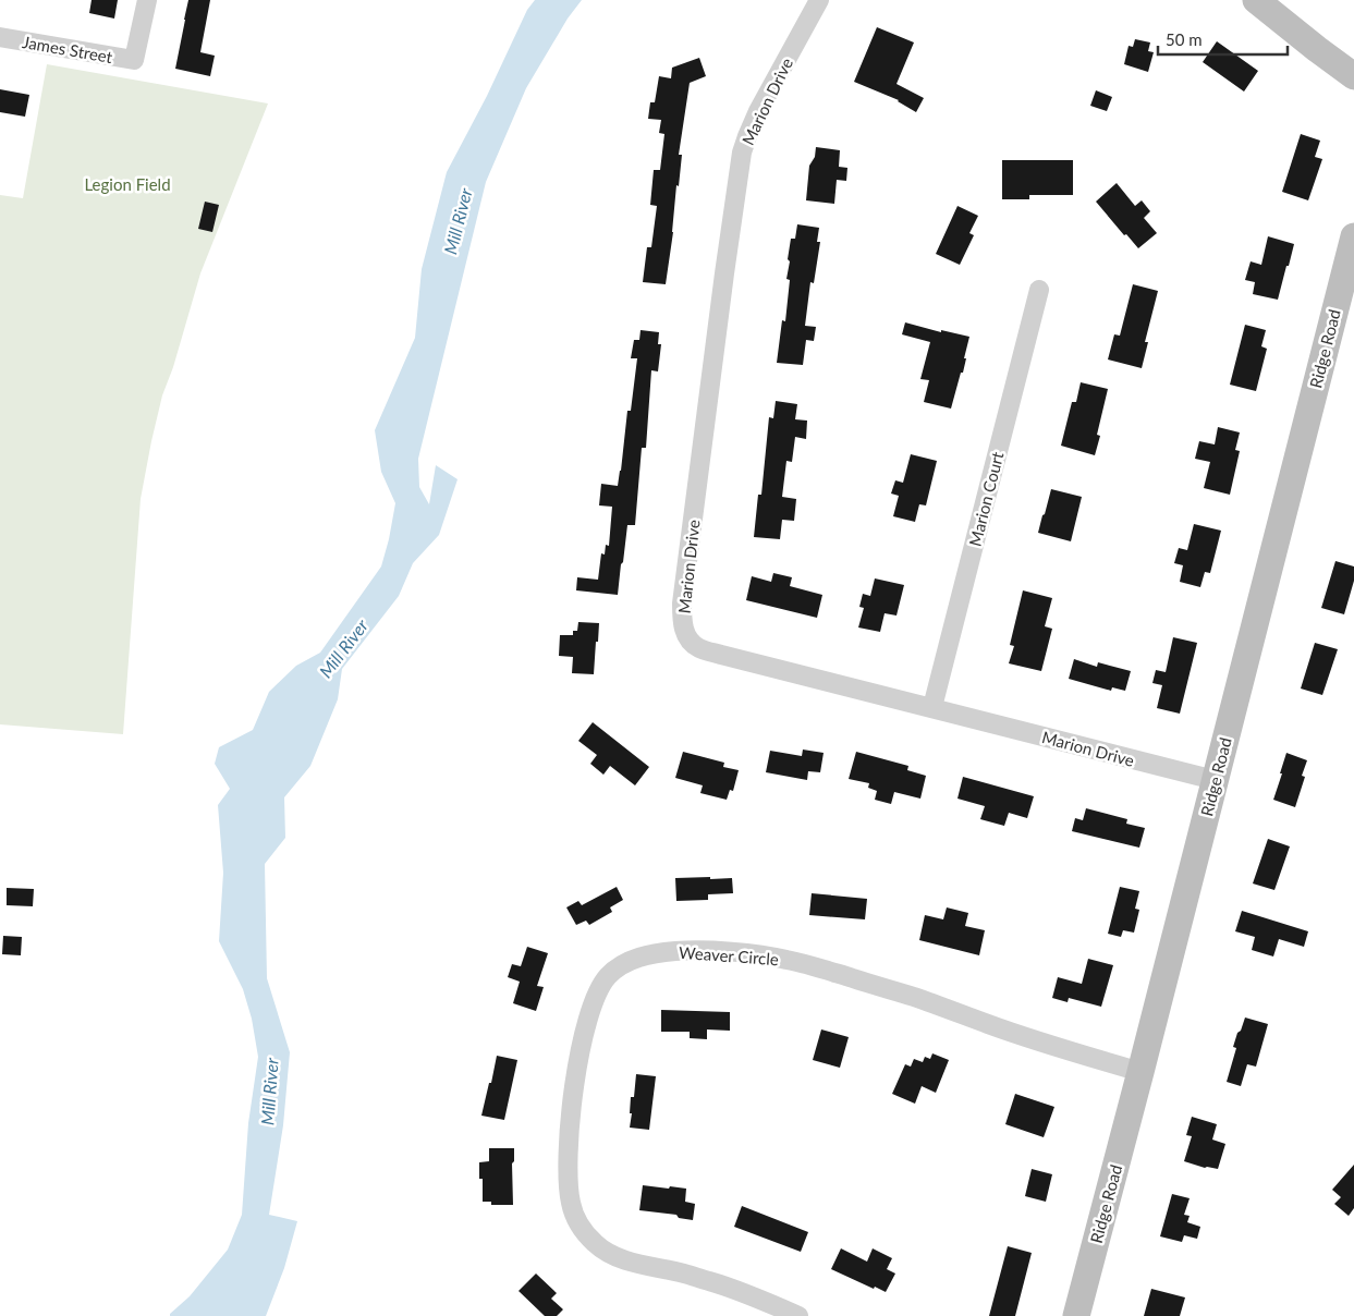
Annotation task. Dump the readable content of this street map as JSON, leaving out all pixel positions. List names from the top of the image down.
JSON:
{
  "streets": {
    "main road": ["Ridge Road"],
    "street": [
      "James Street",
      "Marion Drive",
      "Marion Court",
      "Weaver Circle"
    ]
  },
  "crossings": [
    ["Marion Drive", "Ridge Road"],
    ["Marion Drive", "Marion Court"],
    ["Ridge Road", "Weaver Circle"]
  ],
  "water": ["Mill River"],
  "parks": ["Legion Field"],
  "scale_bar": "50 m"
}
